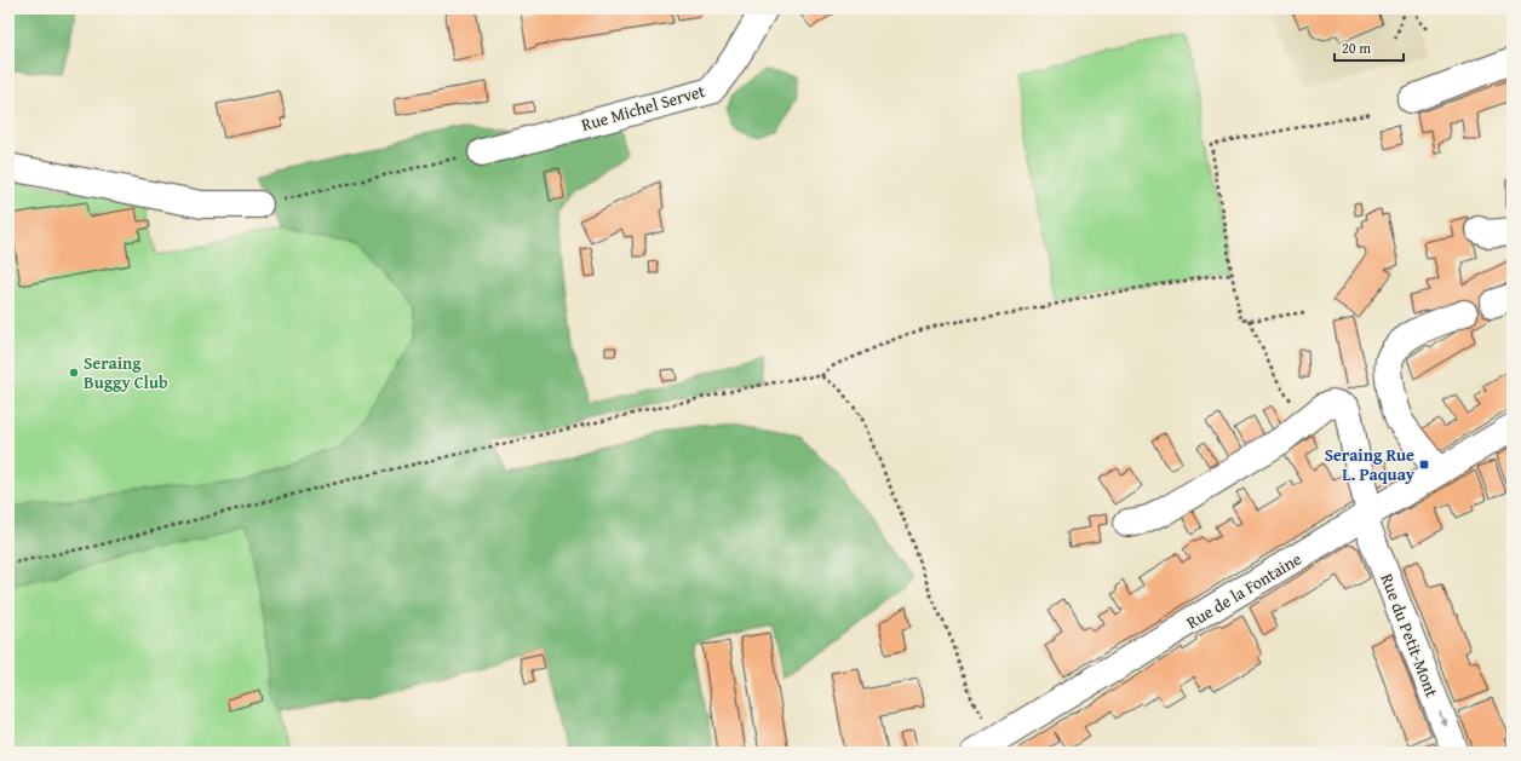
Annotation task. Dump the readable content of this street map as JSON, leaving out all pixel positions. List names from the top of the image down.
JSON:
{
  "streets": {
    "street": ["Rue Michel Servet", "Rue de la Fontaine", "Rue du Petit-Mont"]
  },
  "crossings": [
    ["Rue de la Fontaine", "Rue du Petit-Mont"]
  ],
  "one_way": ["Rue du Petit-Mont"],
  "places": {
    "other": ["Seraing Buggy Club"],
    "transit": ["Seraing Rue L. Paquay"]
  },
  "scale_bar": "20 m"
}
